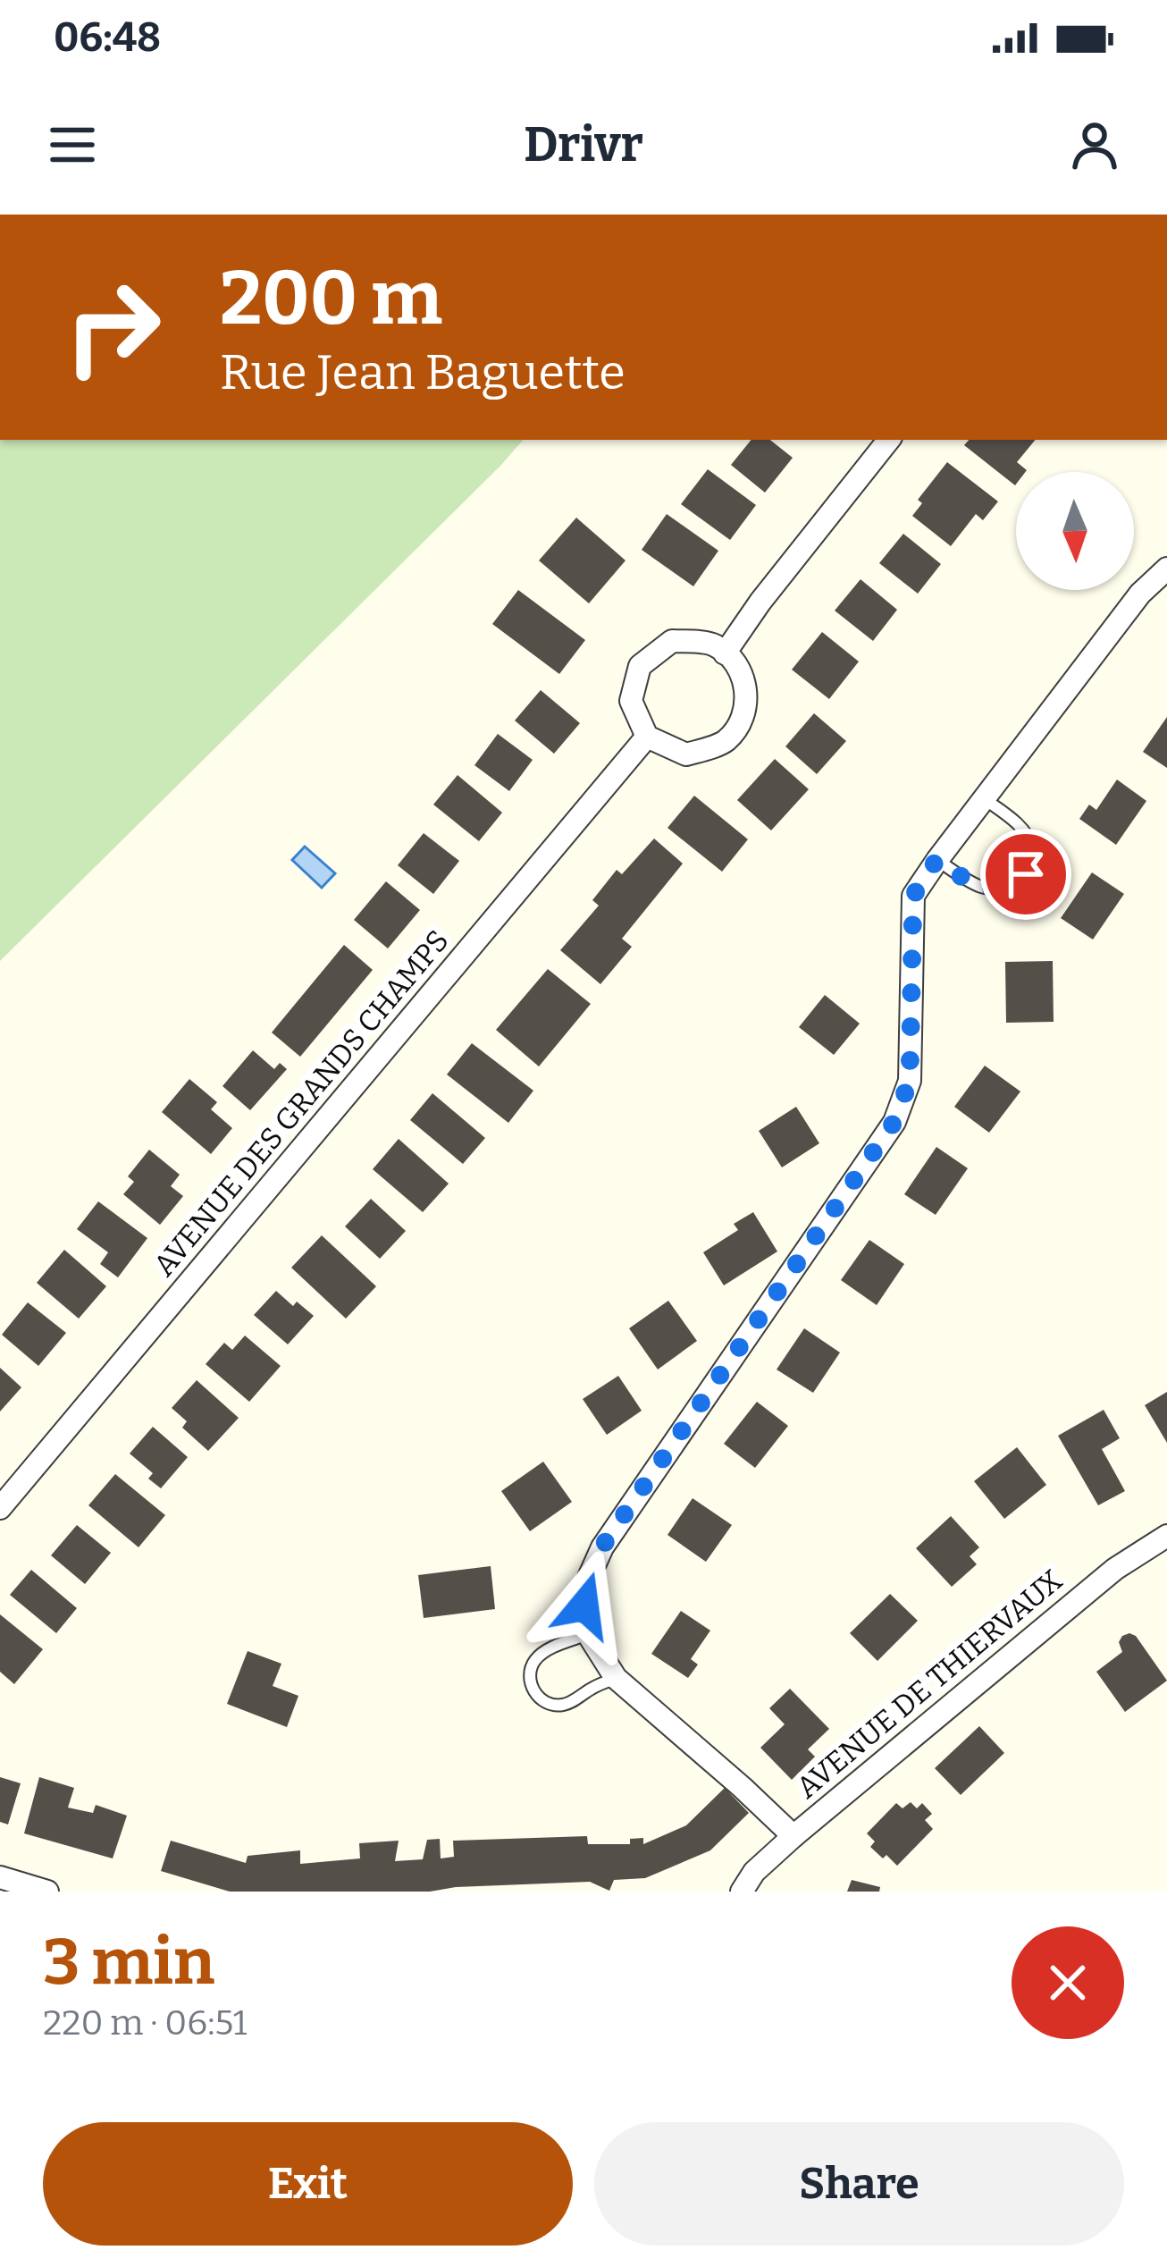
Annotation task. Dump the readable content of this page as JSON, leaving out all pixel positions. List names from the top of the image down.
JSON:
{
  "streets": {
    "street": ["AVENUE DES GRANDS CHAMPS", "AVENUE DE THIERVAUX"]
  },
  "north": "bottom",
  "page": {
    "status": "06:48",
    "header": "Drivr",
    "turn": ["200 m", "Rue Jean Baguette"],
    "heading": ["3 min", "220 m · 06:51"],
    "buttons": ["Exit", "Share"]
  }
}
